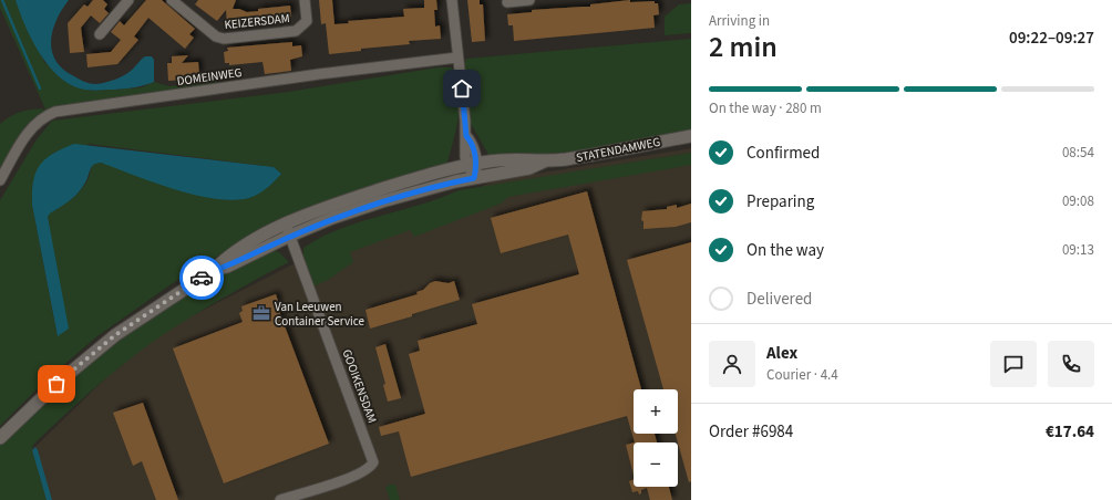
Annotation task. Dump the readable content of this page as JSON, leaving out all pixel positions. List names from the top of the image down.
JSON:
{
  "streets": {
    "main road": ["STATENDAMWEG"],
    "street": ["KEIZERSDAM", "DOMEINWEG", "GOOIKENSDAM"]
  },
  "crossings": [
    ["STATENDAMWEG", "GOOIKENSDAM"]
  ],
  "places": {
    "office": ["Van Leeuwen Container Service"]
  },
  "page": {
    "heading": ["2 min", "Arriving in", "09:22–09:27"],
    "panel": [
      "Alex",
      "Courier · 4.4",
      "Order #6984",
      "€17.64"
    ],
    "bar": "On the way · 280 m",
    "list": [
      ["Confirmed", "08:54"],
      ["Preparing", "09:08"],
      ["On the way", "09:13"],
      "Delivered"
    ],
    "map_buttons": ["+", "−"]
  }
}
